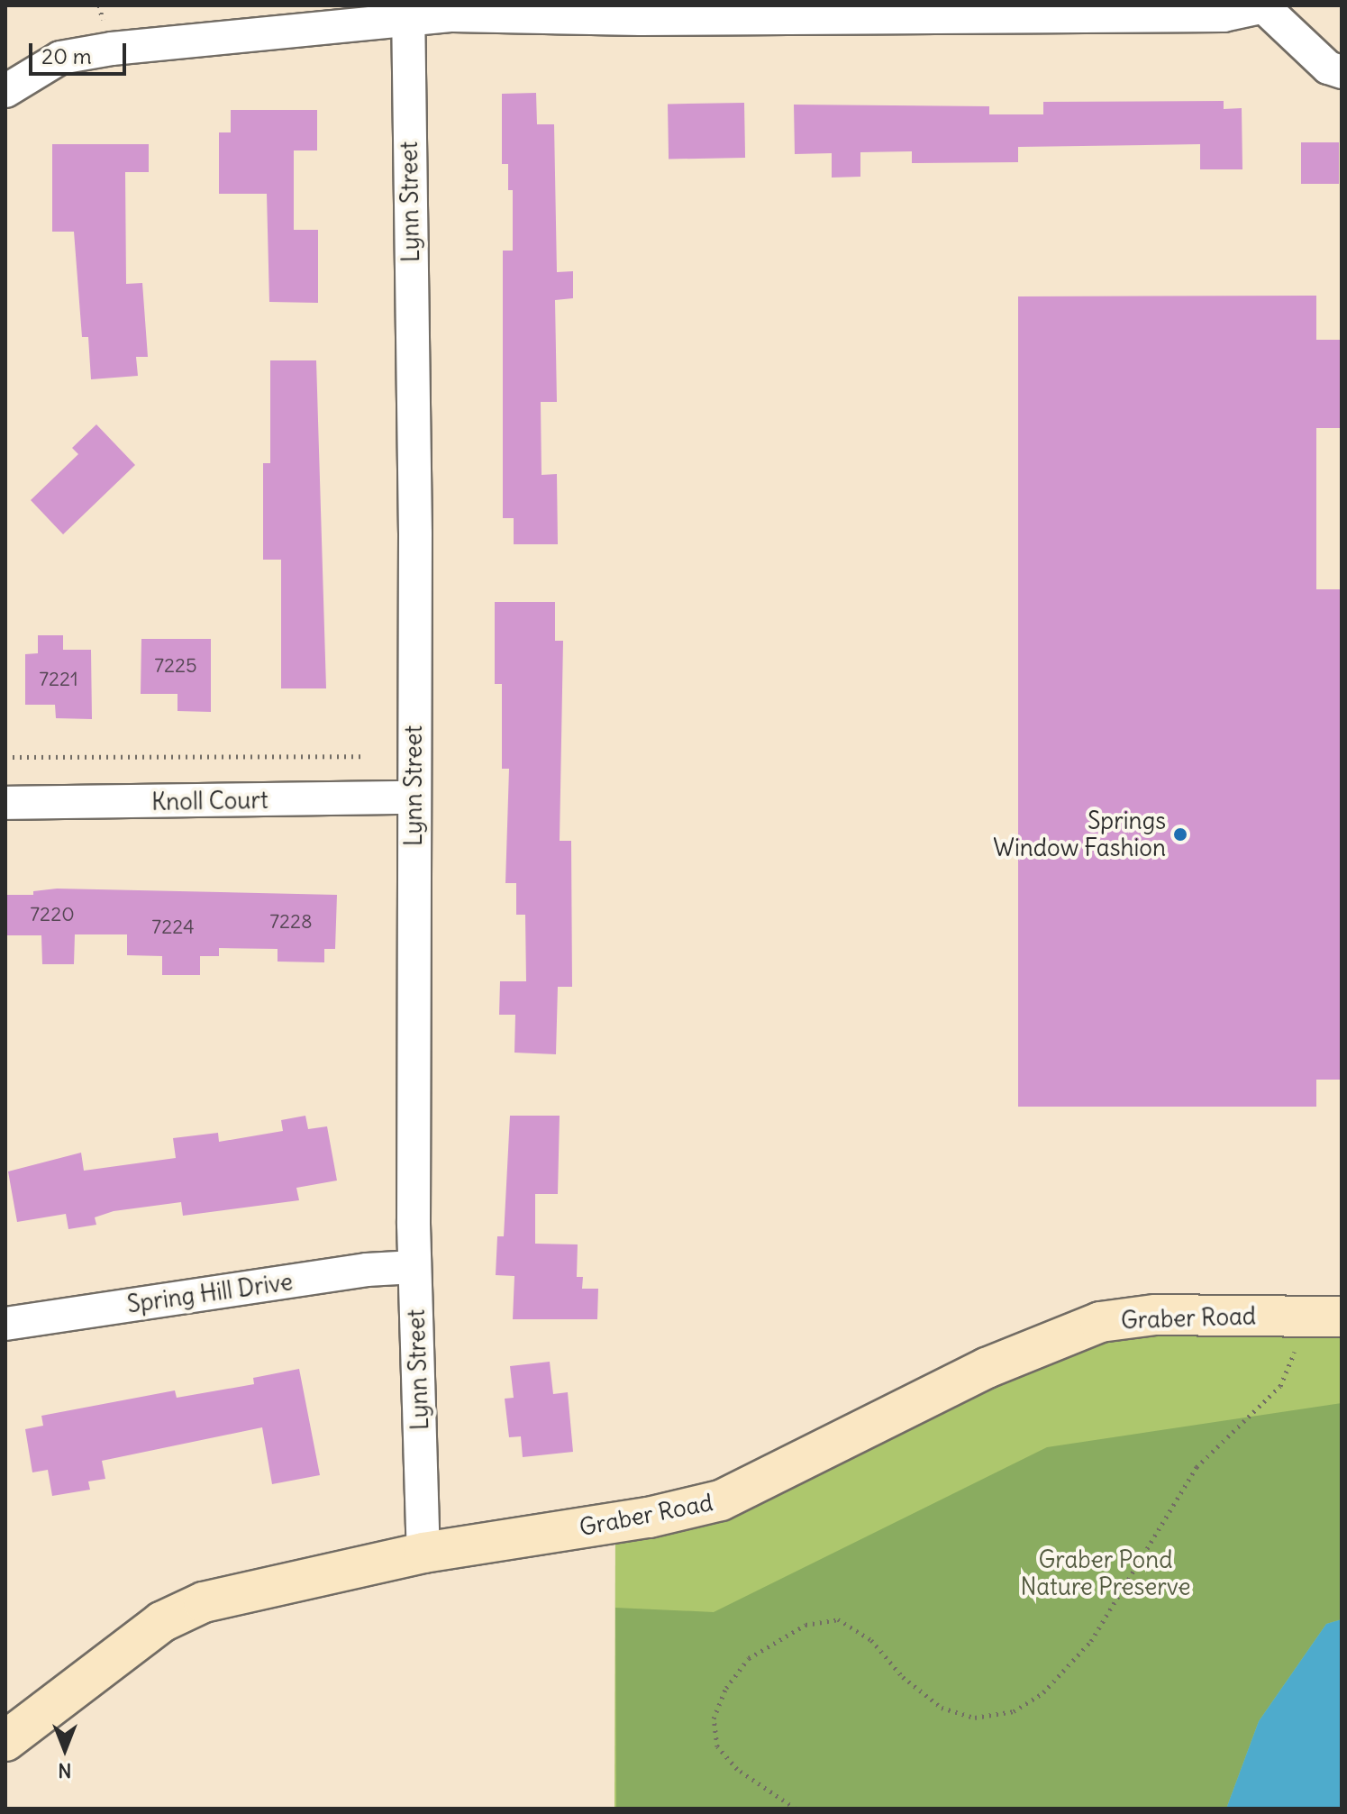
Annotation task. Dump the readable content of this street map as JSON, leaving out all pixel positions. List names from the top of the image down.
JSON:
{
  "streets": {
    "street": [
      "Lynn Street",
      "Knoll Court",
      "Spring Hill Drive",
      "Graber Road"
    ]
  },
  "crossings": [
    ["Lynn Street", "Knoll Court"],
    ["Lynn Street", "Spring Hill Drive"],
    ["Lynn Street", "Graber Road"]
  ],
  "parks": ["Graber Pond Nature Preserve"],
  "places": ["Springs Window Fashion"],
  "house_numbers": [
    "7225",
    "7221",
    "7220",
    "7228",
    "7224"
  ],
  "scale_bar": "20 m",
  "north": "bottom"
}
